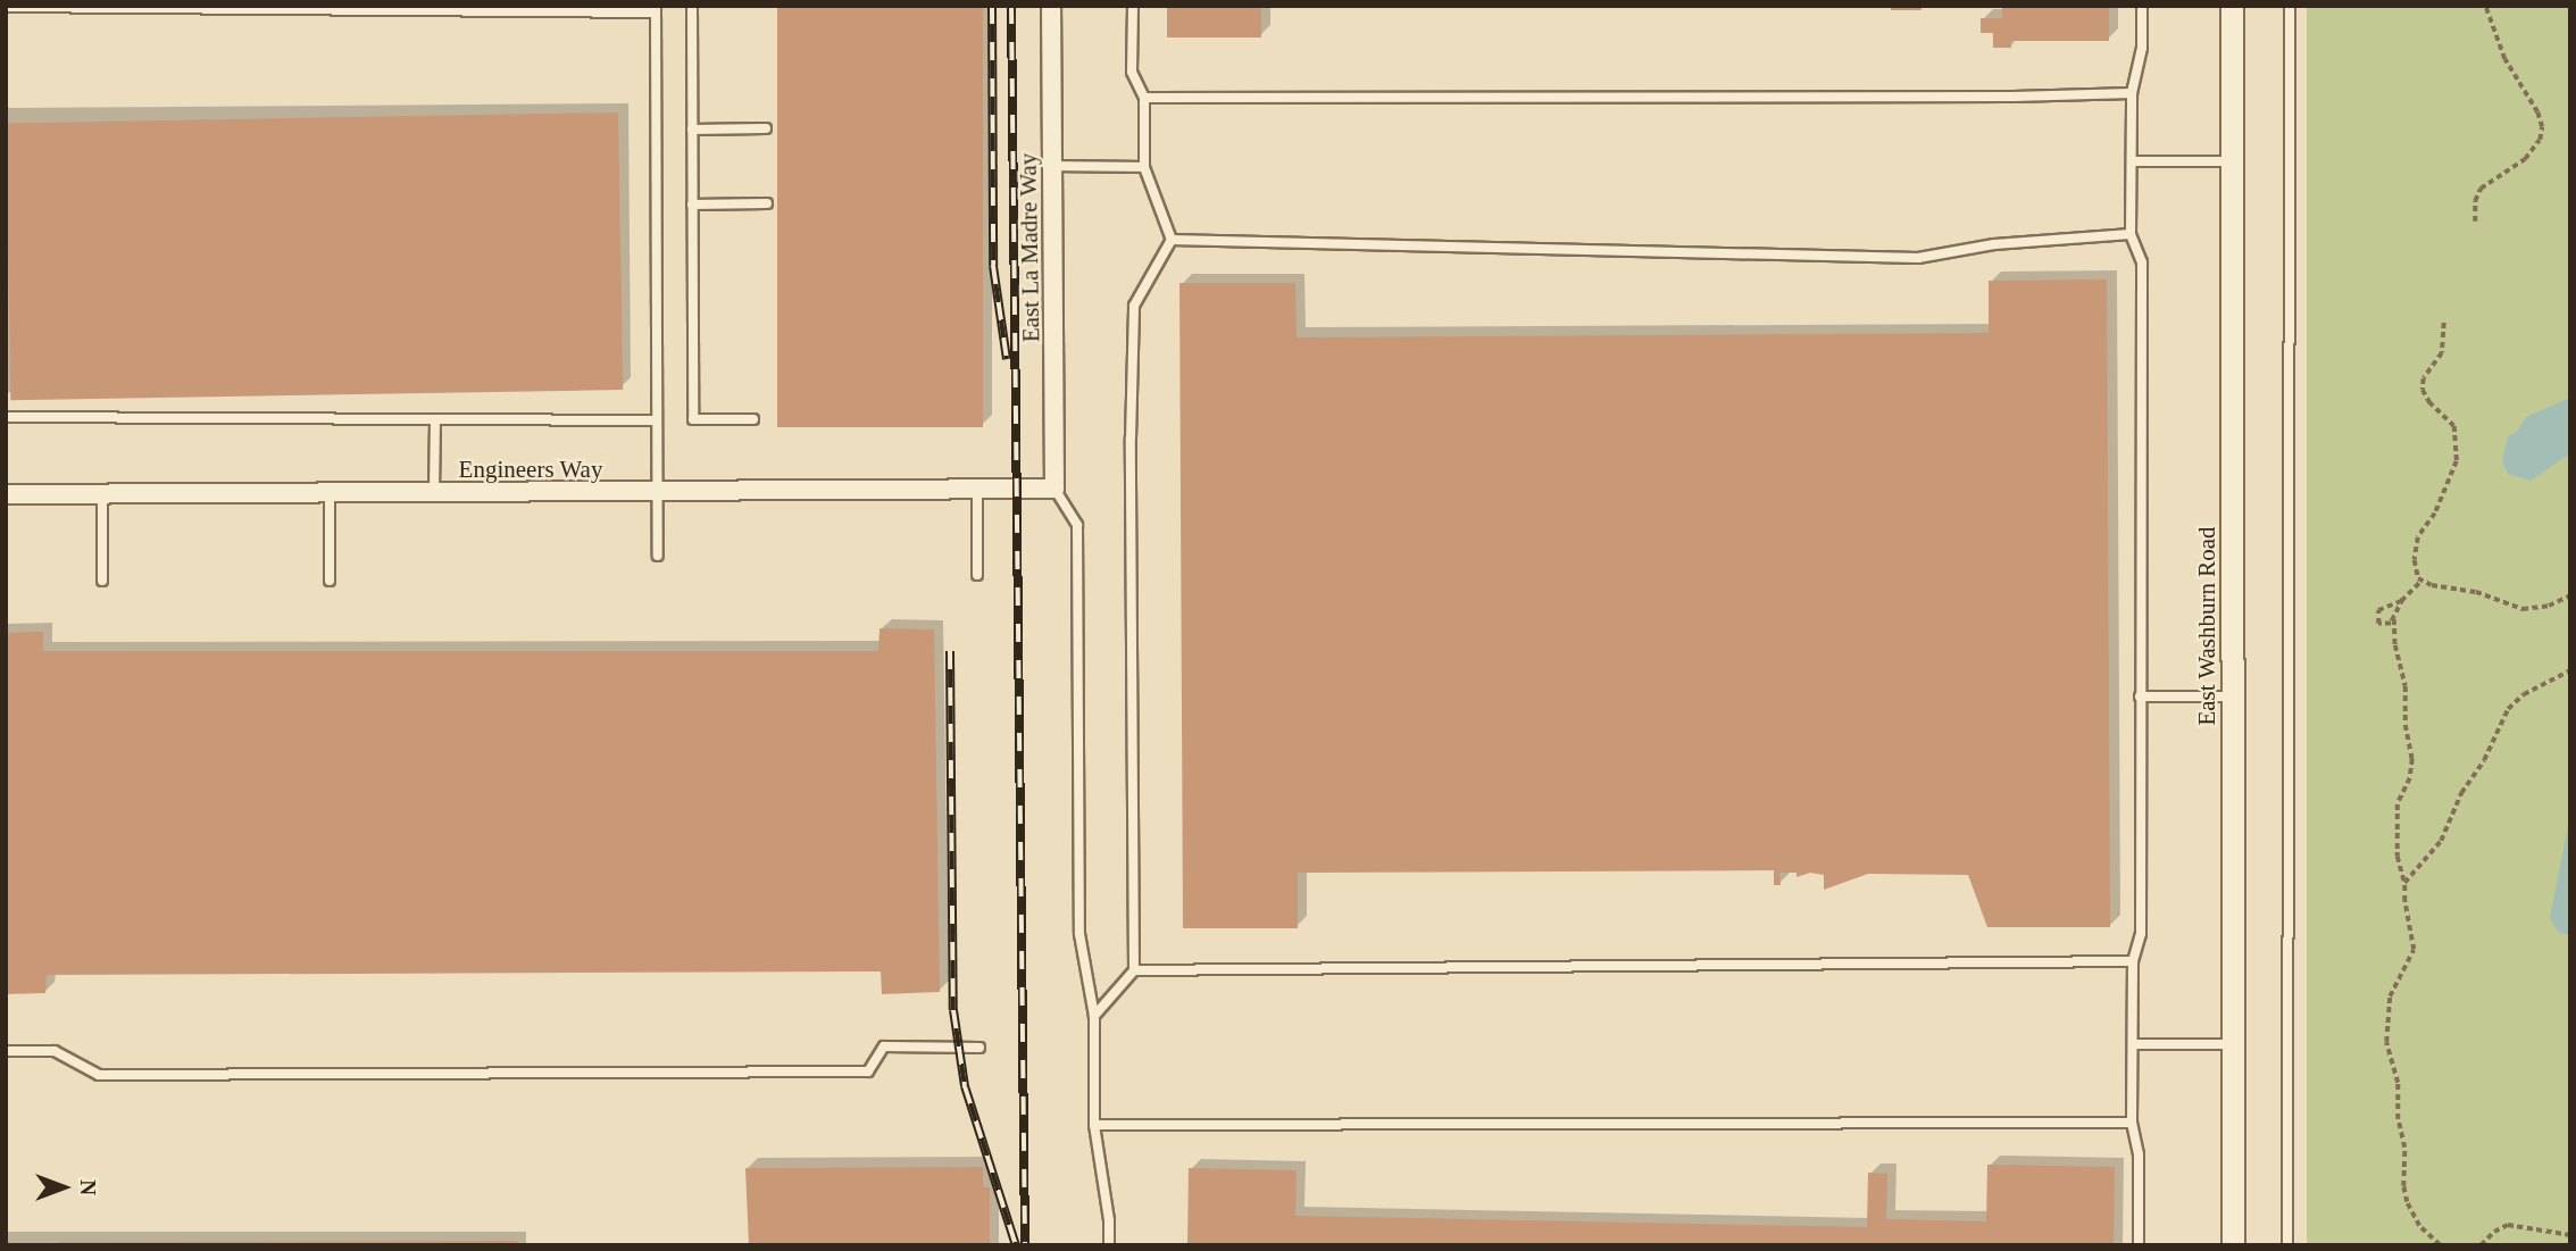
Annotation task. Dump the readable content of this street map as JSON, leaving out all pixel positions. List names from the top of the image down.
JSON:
{
  "streets": {
    "street": ["East La Madre Way", "Engineers Way", "East Washburn Road"]
  },
  "crossings": [
    ["East La Madre Way", "Engineers Way"]
  ],
  "north": "right"
}
